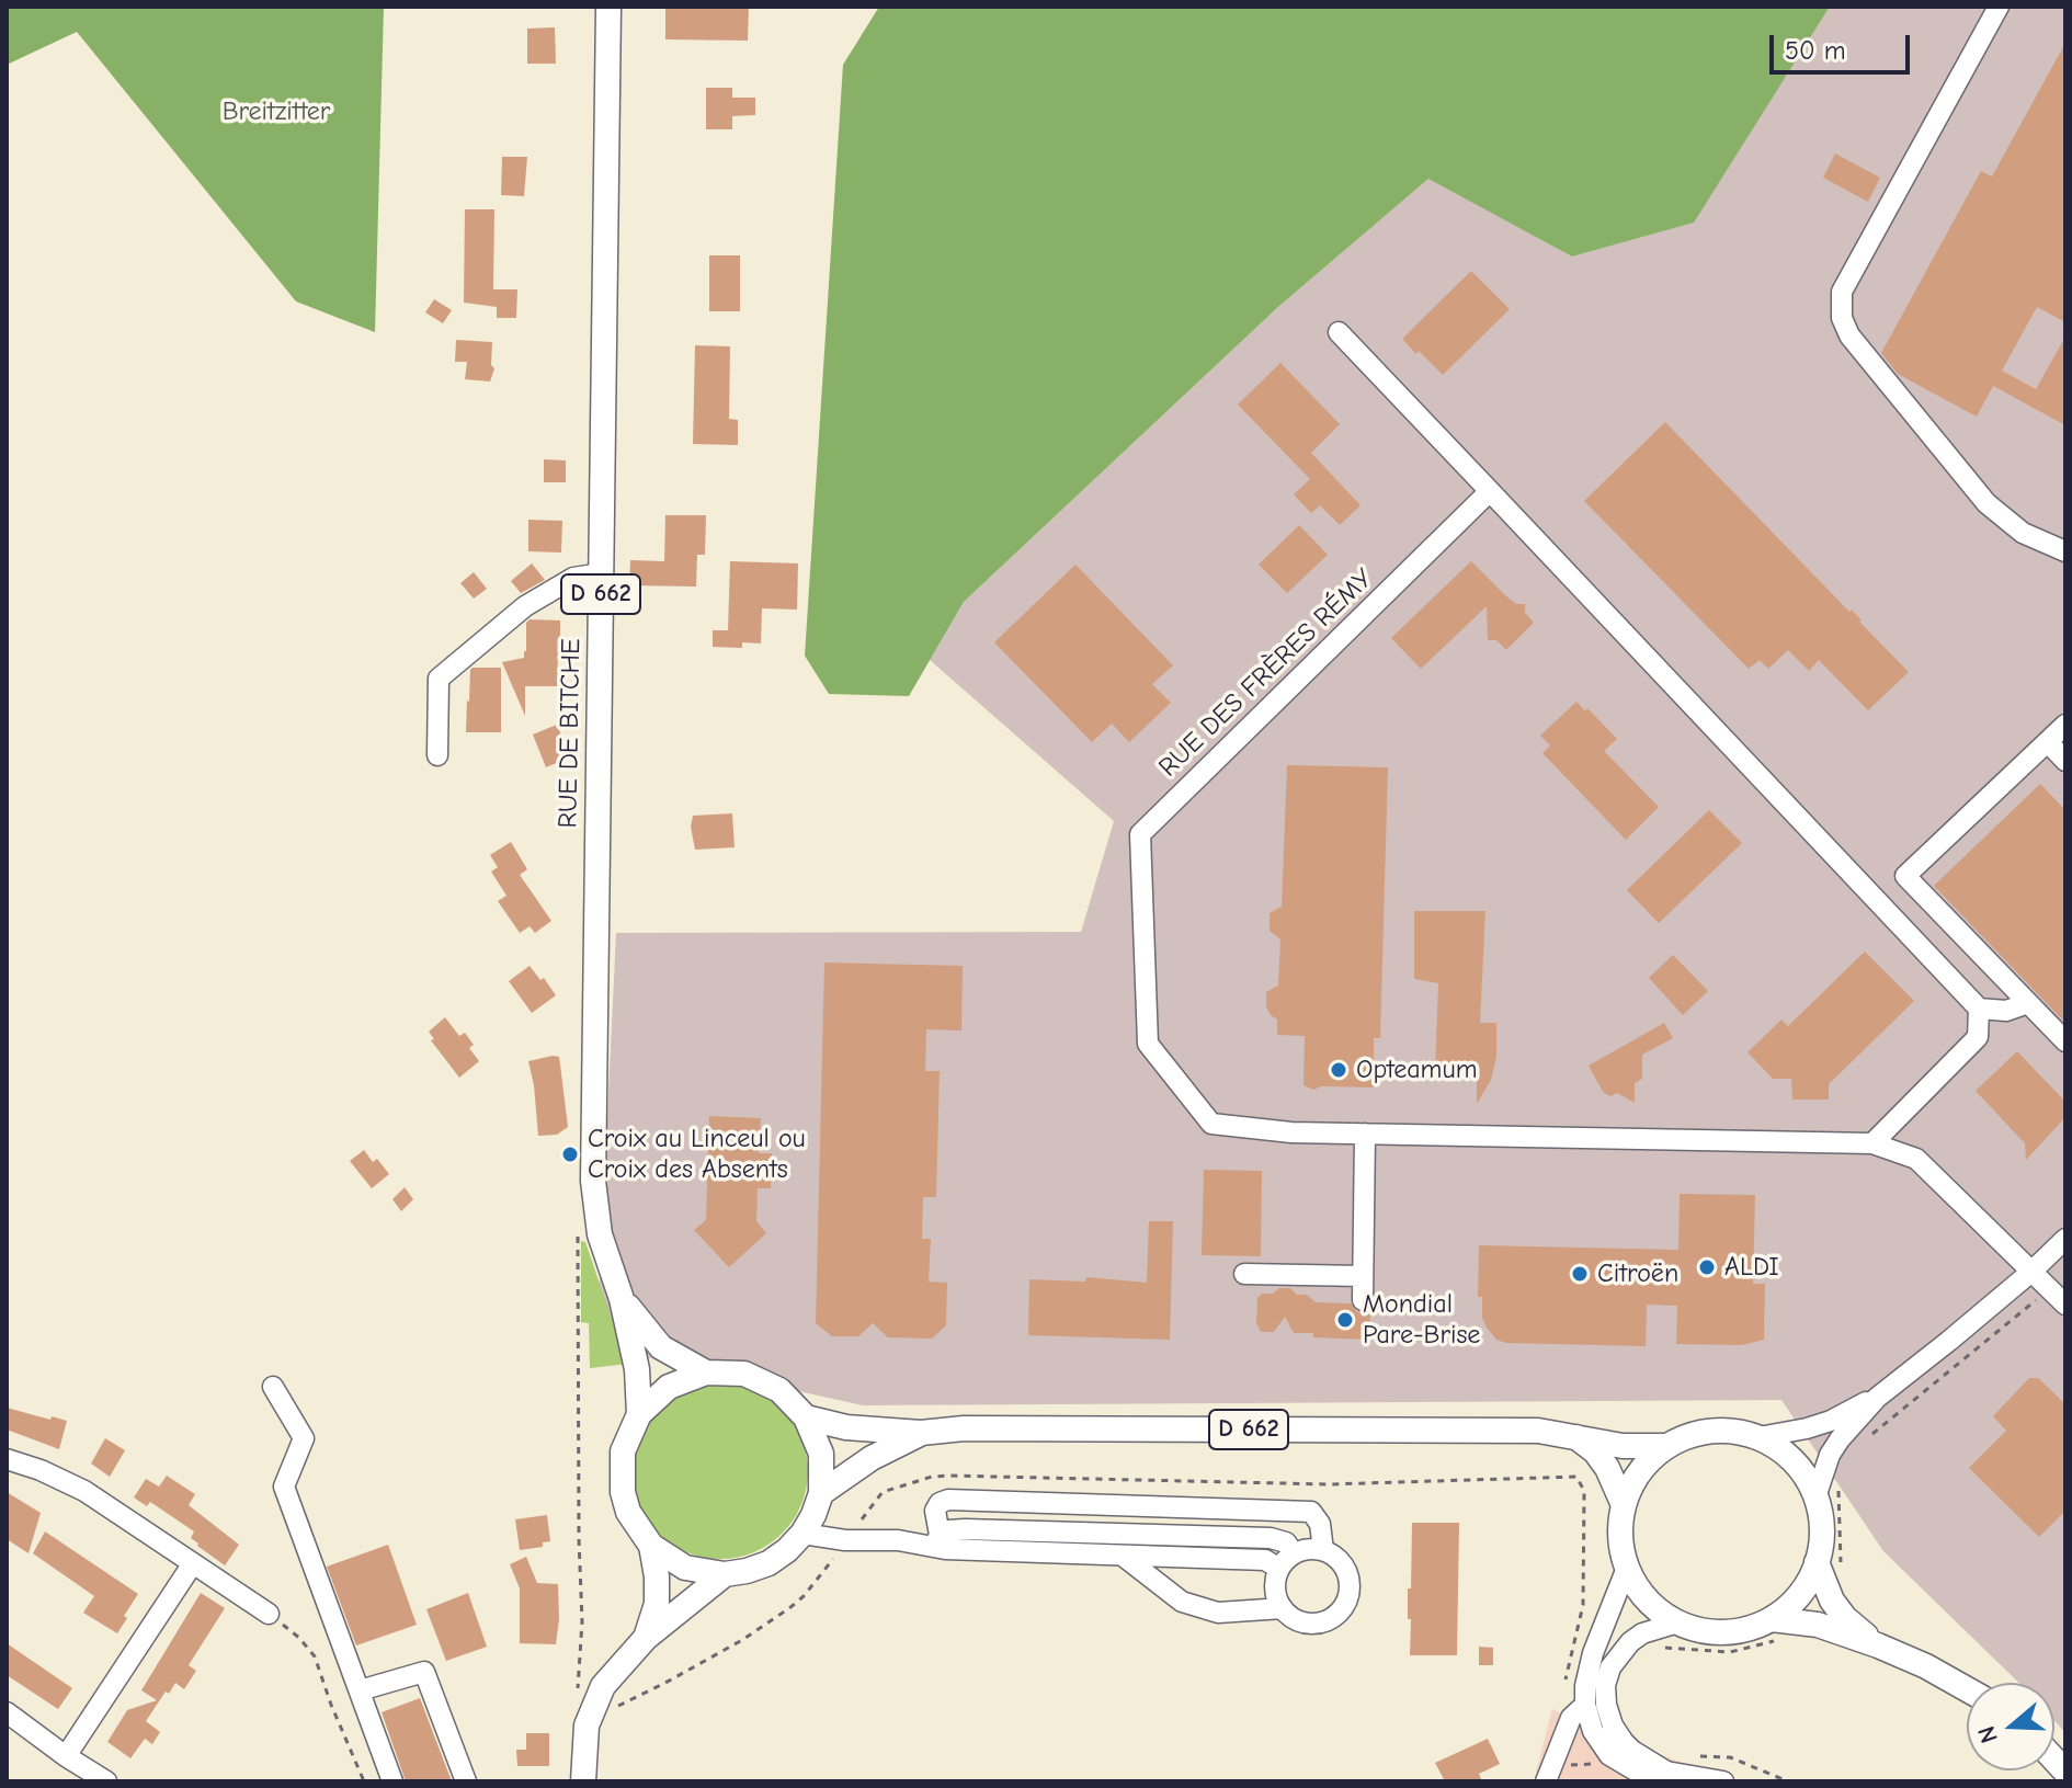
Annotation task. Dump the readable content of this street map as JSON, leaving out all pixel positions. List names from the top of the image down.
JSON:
{
  "streets": {
    "main road": ["D 662", "RUE DE BITCHE"],
    "street": ["RUE DES FRÈRES RÉMY"]
  },
  "crossings": [
    ["D 662", "RUE DE BITCHE"]
  ],
  "parks": ["Breitzitter"],
  "places": [
    "Opteamum",
    "Croix au Linceul ou Croix des Absents",
    "ALDI",
    "Citroën",
    "Mondial Pare-Brise"
  ],
  "scale_bar": "50 m",
  "north": "left"
}
